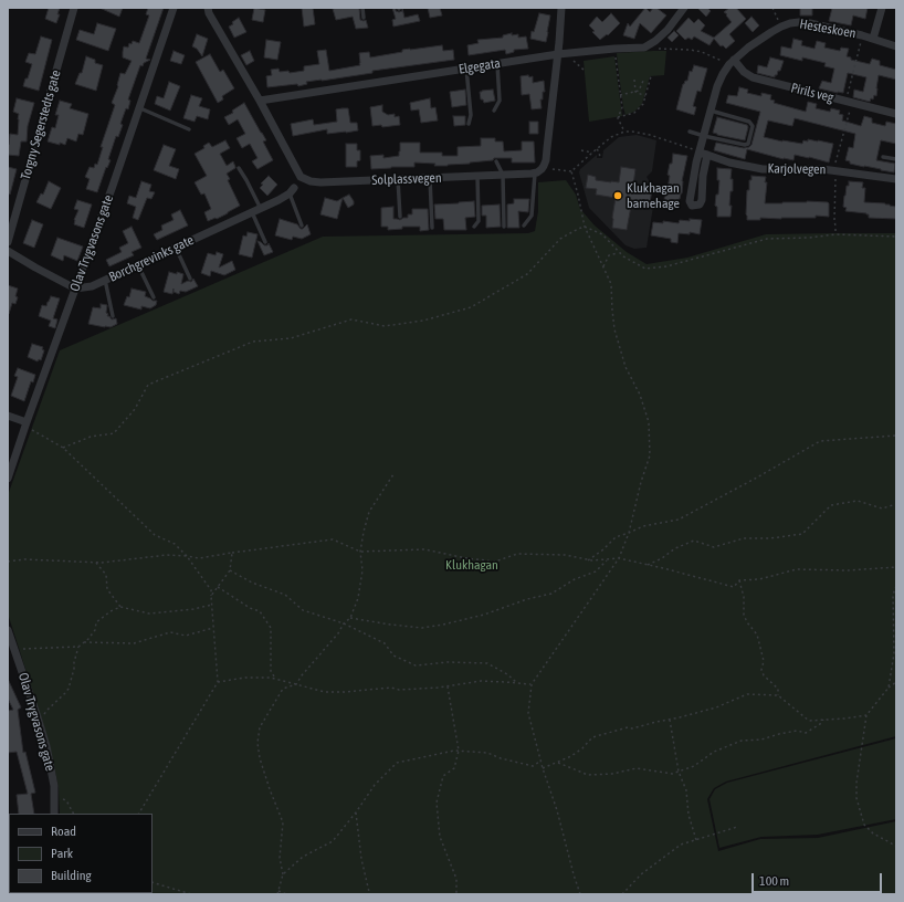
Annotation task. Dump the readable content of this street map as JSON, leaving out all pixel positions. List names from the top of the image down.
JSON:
{
  "streets": {
    "street": [
      "Hesteskoen",
      "Elgegata",
      "Pirils veg",
      "Torgny Segerstedts gate",
      "Karjolvegen",
      "Solplassvegen",
      "Olav Trygvasons gate",
      "Borchgrevinks gate"
    ]
  },
  "crossings": [
    ["Hesteskoen", "Pirils veg"],
    ["Hesteskoen", "Karjolvegen"],
    ["Elgegata", "Solplassvegen"],
    ["Olav Trygvasons gate", "Borchgrevinks gate"]
  ],
  "parks": ["Klukhagan"],
  "places": ["Klukhagan barnehage"],
  "legend": ["Road", "Park", "Building"],
  "scale_bar": "100 m"
}
